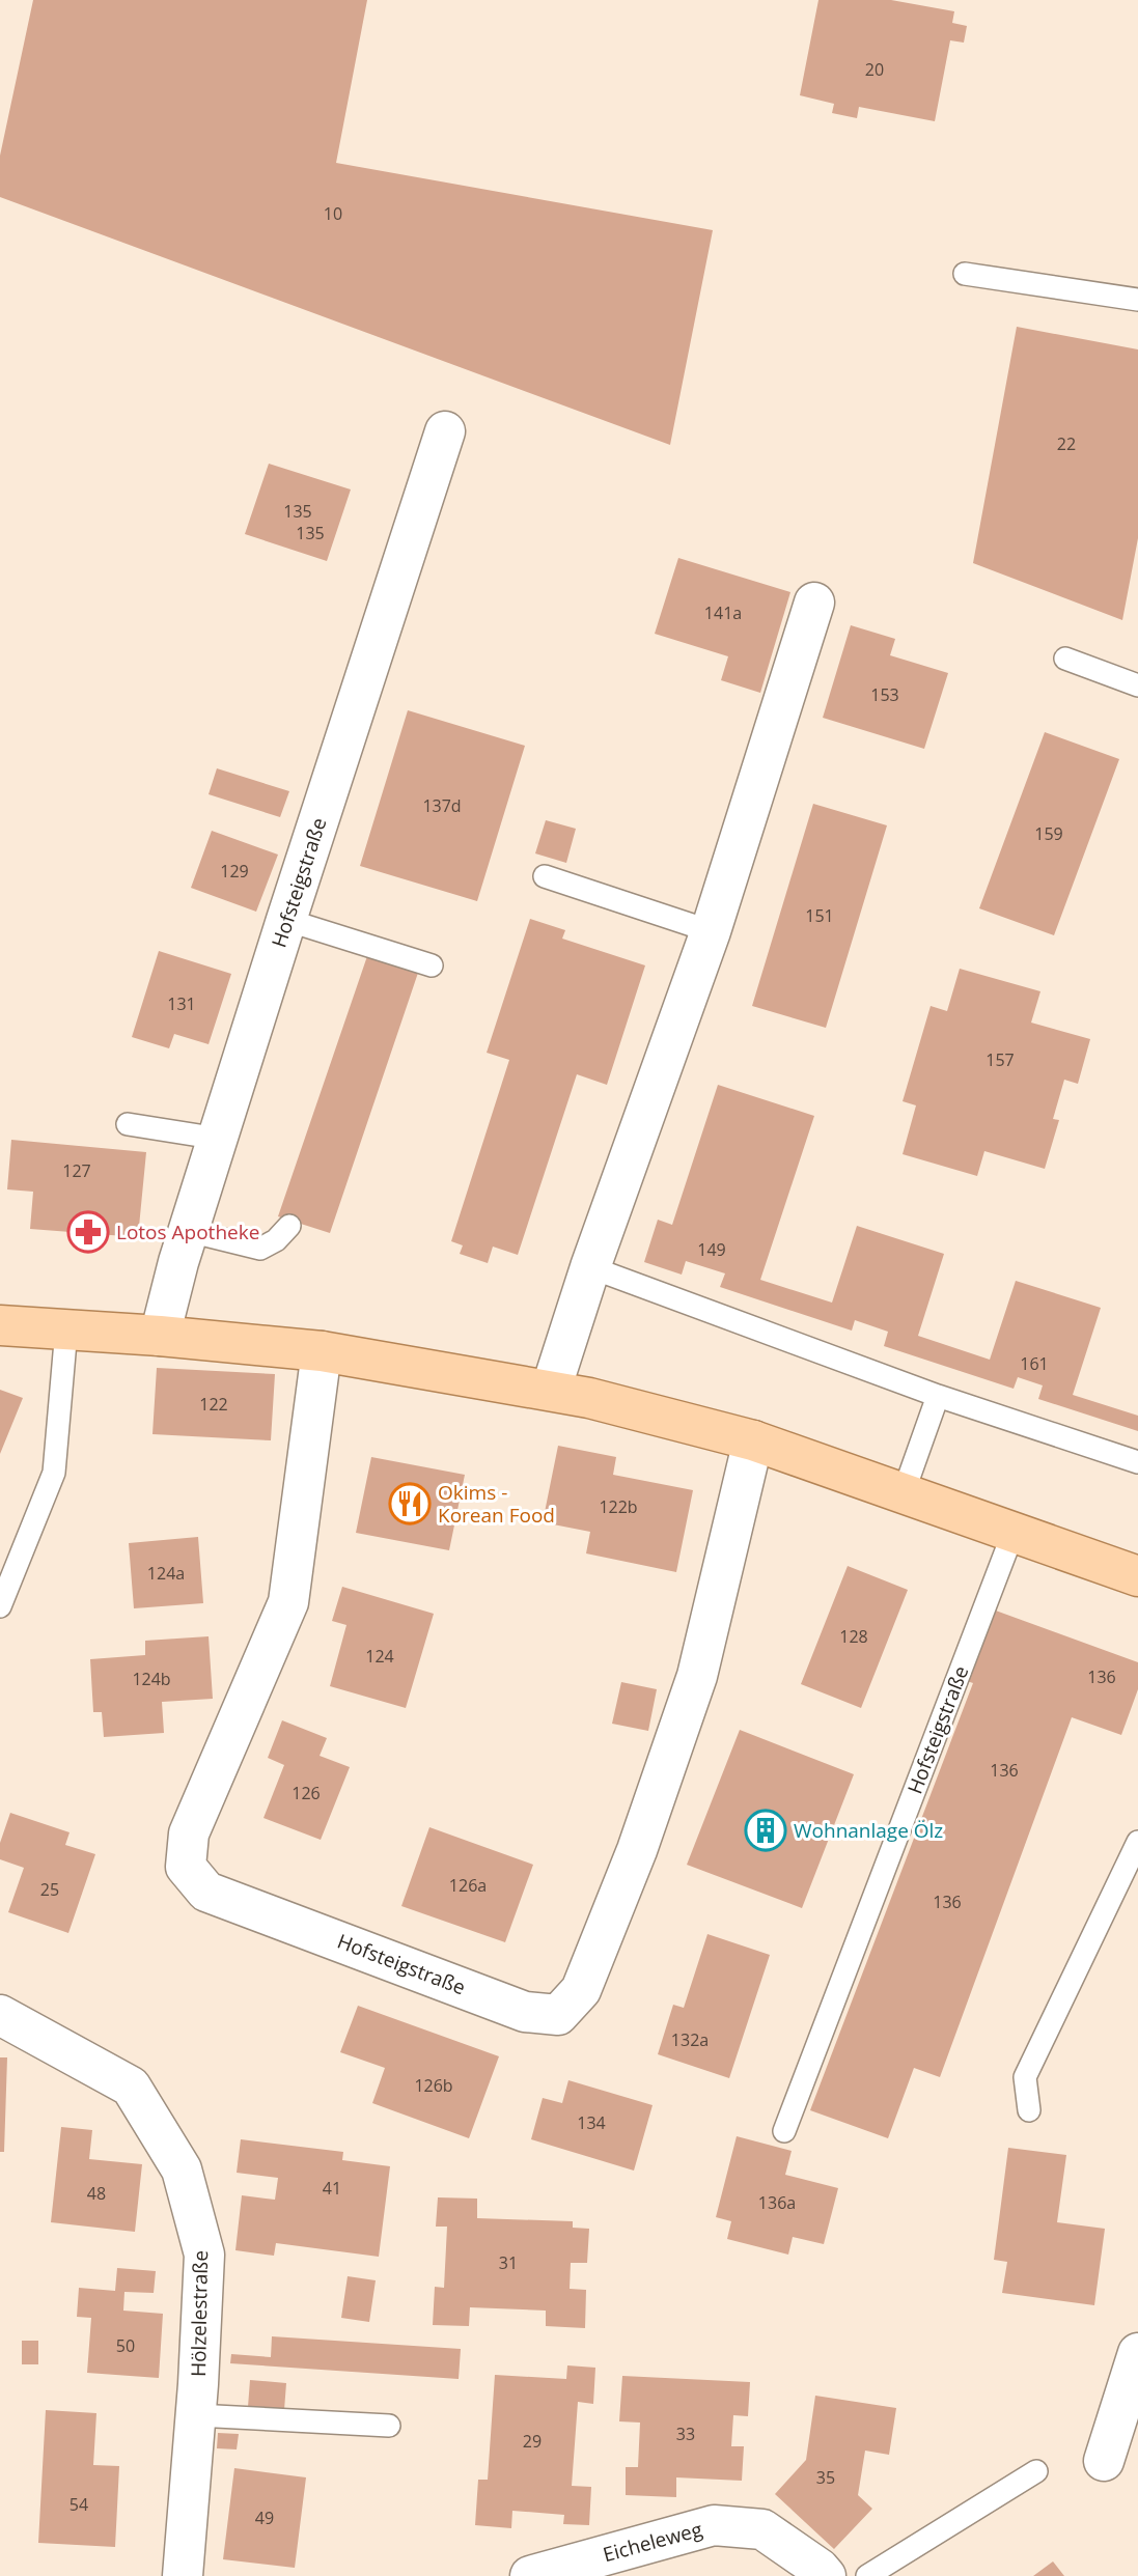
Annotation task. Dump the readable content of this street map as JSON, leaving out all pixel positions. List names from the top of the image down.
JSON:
{
  "streets": {
    "street": ["Hofsteigstraße", "Hölzelestraße", "Eicheleweg"]
  },
  "places": {
    "pharmacy": ["Lotos Apotheke"],
    "restaurant": ["Okims - Korean Food"],
    "building": ["Wohnanlage Ölz"]
  },
  "house_numbers": [
    "20",
    "10",
    "22",
    "135",
    "135",
    "141a",
    "153",
    "137d",
    "159",
    "129",
    "151",
    "131",
    "157",
    "127",
    "149",
    "161",
    "122",
    "122b",
    "124a",
    "128",
    "124",
    "136",
    "124b",
    "136",
    "126",
    "126a",
    "25",
    "136",
    "132a",
    "126b",
    "134",
    "41",
    "48",
    "136a",
    "31",
    "50",
    "33",
    "29",
    "35",
    "54",
    "49"
  ]
}
